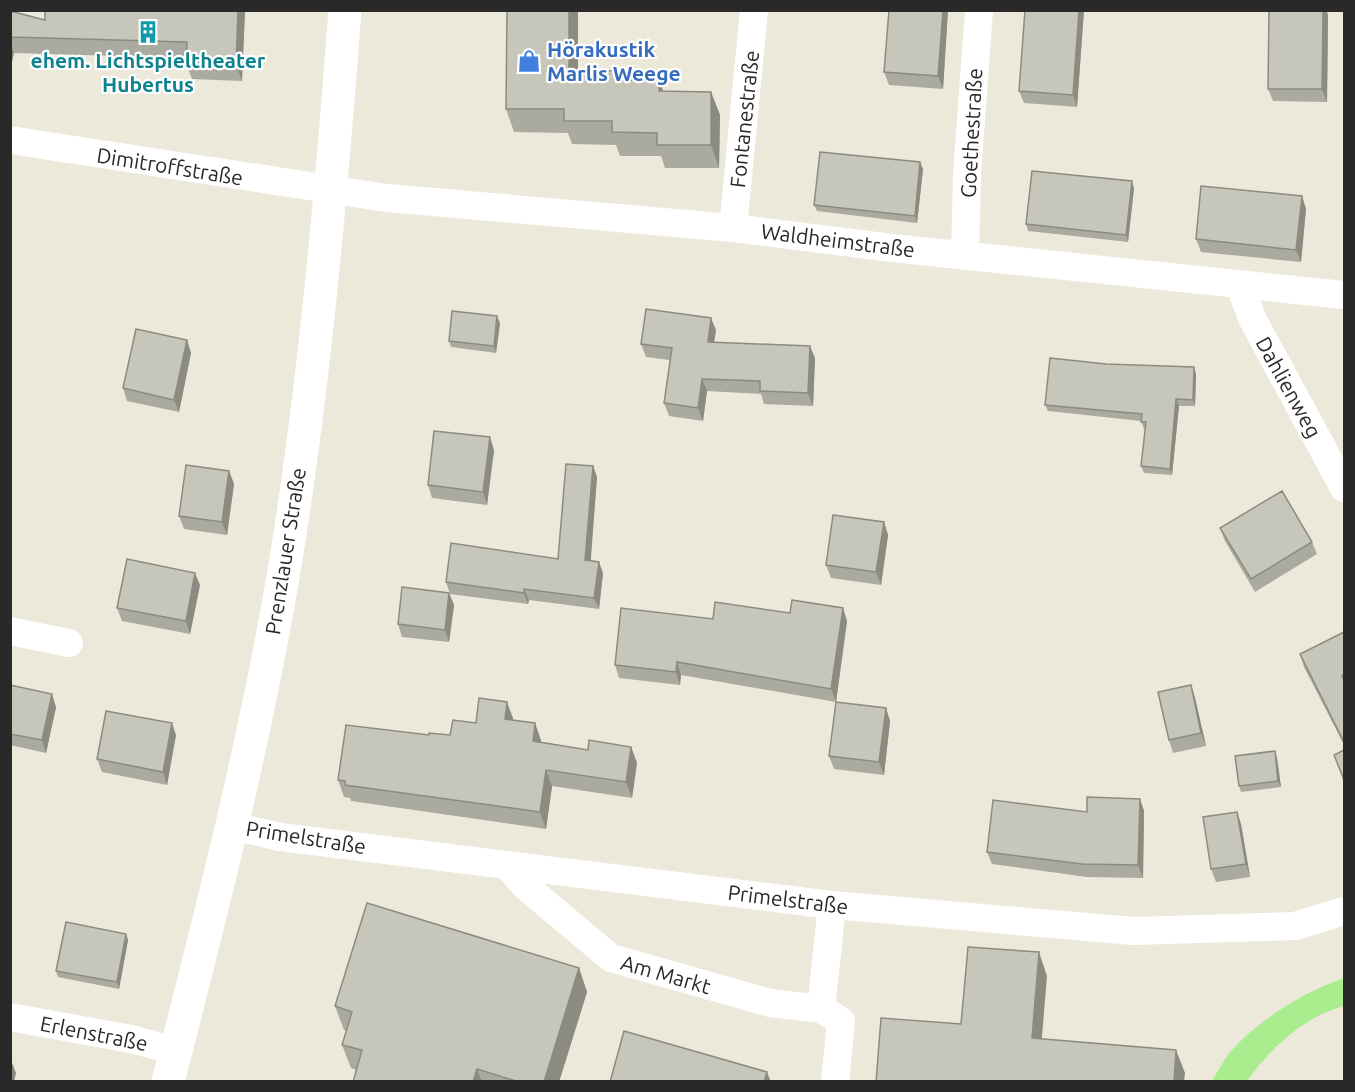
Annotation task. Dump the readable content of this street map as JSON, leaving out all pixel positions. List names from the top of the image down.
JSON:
{
  "streets": {
    "main road": ["Prenzlauer Straße"],
    "street": [
      "Fontanestraße",
      "Goethestraße",
      "Dimitroffstraße",
      "Waldheimstraße",
      "Dahlienweg",
      "Primelstraße",
      "Am Markt",
      "Erlenstraße"
    ]
  },
  "crossings": [
    ["Fontanestraße", "Waldheimstraße"],
    ["Goethestraße", "Waldheimstraße"],
    ["Dimitroffstraße", "Waldheimstraße"],
    ["Dimitroffstraße", "Prenzlauer Straße"],
    ["Waldheimstraße", "Dahlienweg"],
    ["Waldheimstraße", "Prenzlauer Straße"],
    ["Prenzlauer Straße", "Primelstraße"],
    ["Prenzlauer Straße", "Erlenstraße"],
    ["Primelstraße", "Am Markt"]
  ],
  "places": {
    "building": ["ehem. Lichtspieltheater Hubertus"],
    "shop": ["Hörakustik Marlis Weege"]
  }
}
